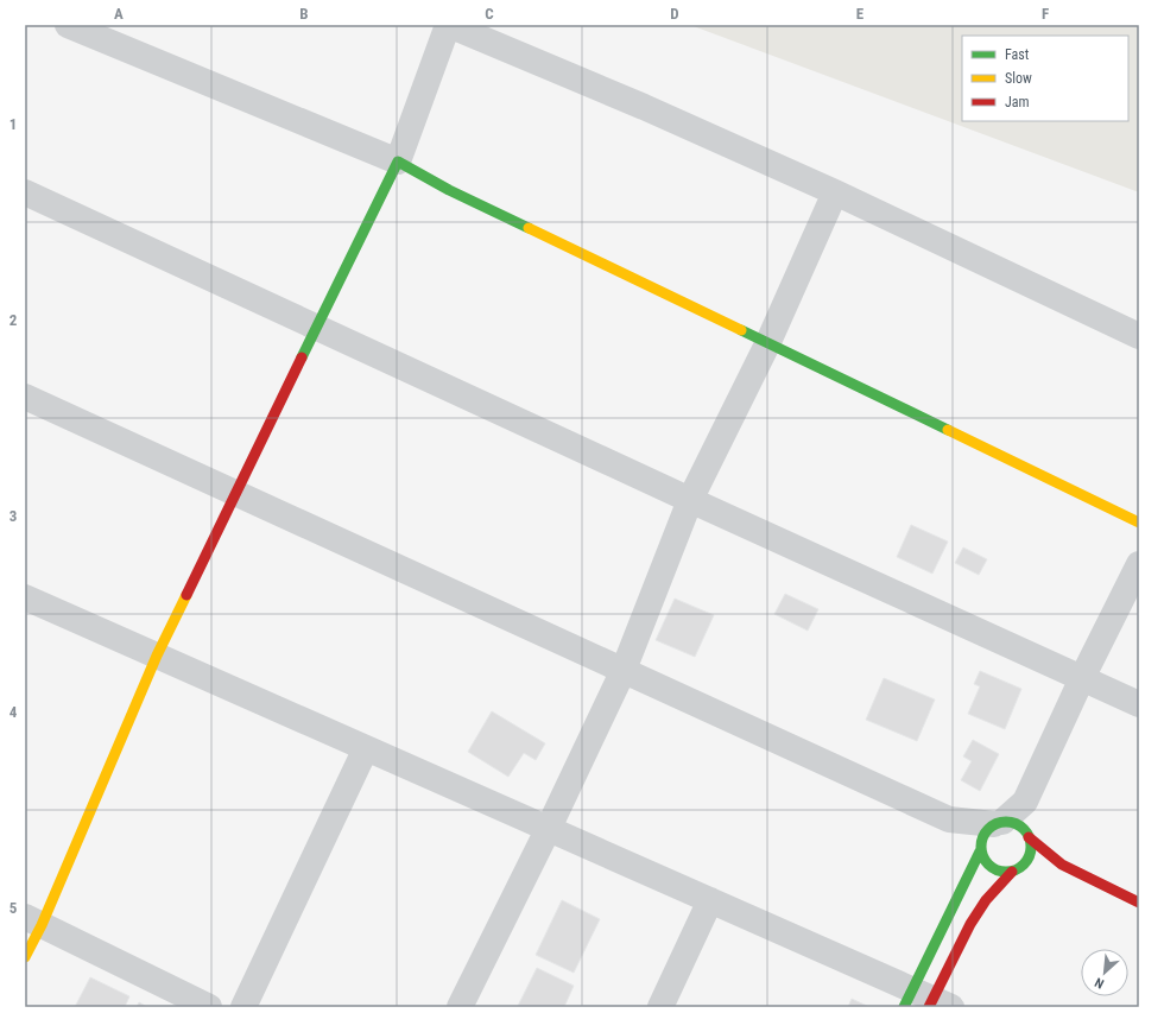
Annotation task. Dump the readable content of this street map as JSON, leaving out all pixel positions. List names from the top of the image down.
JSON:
{
  "legend": ["Fast", "Slow", "Jam"],
  "north": "bottom left",
  "grid": {
    "columns": [
      "A",
      "B",
      "C",
      "D",
      "E",
      "F"
    ],
    "rows": [
      "1",
      "2",
      "3",
      "4",
      "5"
    ]
  }
}
